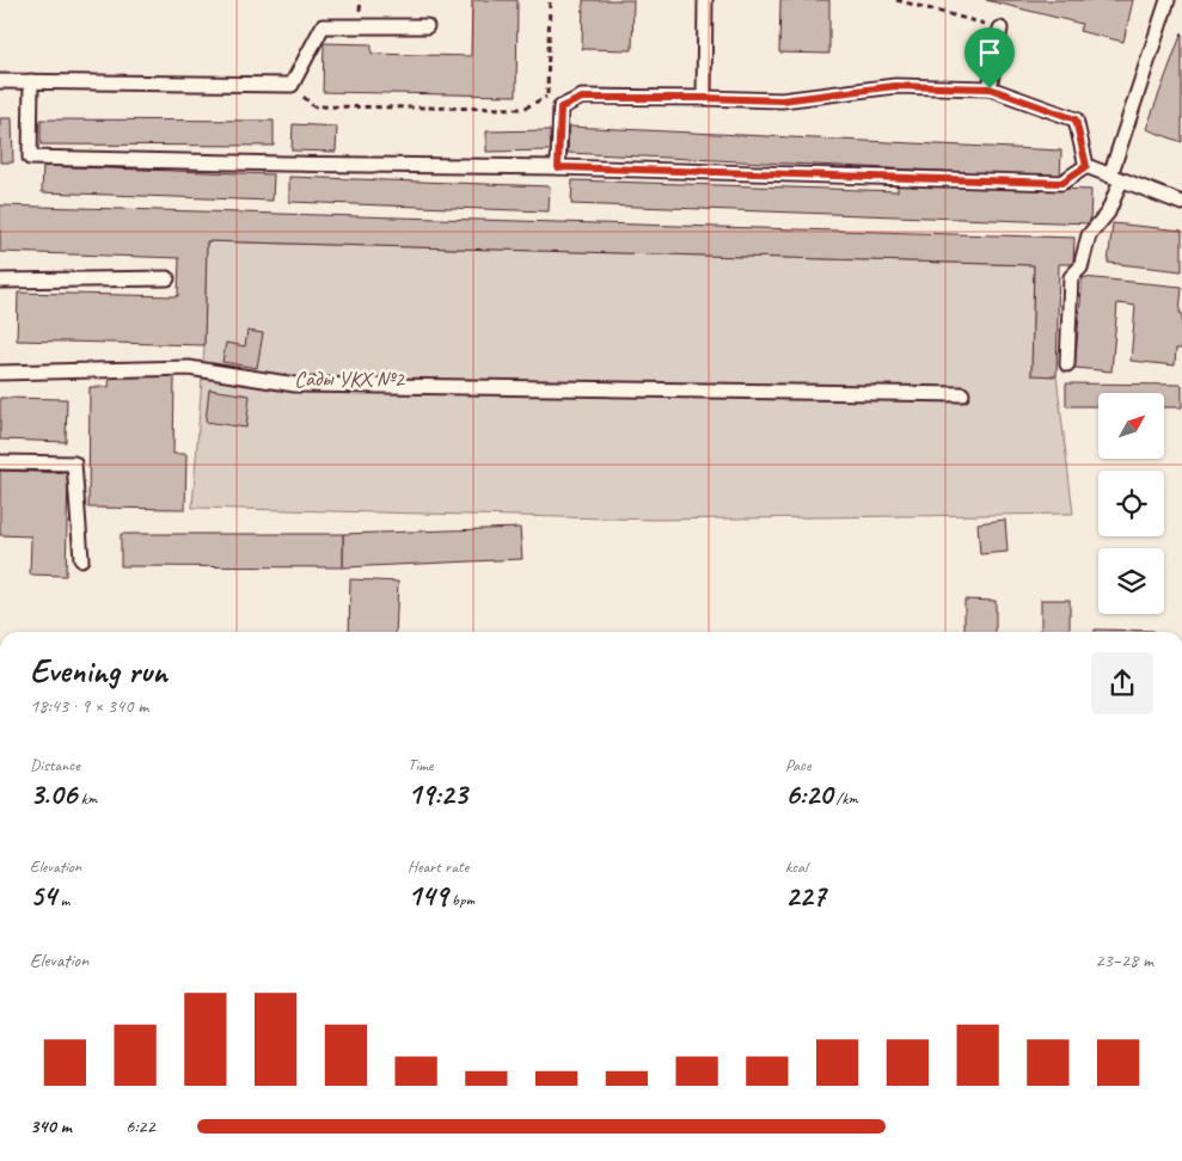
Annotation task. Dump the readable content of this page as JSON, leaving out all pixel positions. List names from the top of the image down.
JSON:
{
  "parks": ["Сады УКХ №2"],
  "north": "top right",
  "page": {
    "heading": ["Evening run", "18:43 · 9 × 340 m"],
    "stats": [
      ["Distance", "3.06 km"],
      ["Time", "19:23"],
      ["Pace", "6:20 /km"],
      ["Elevation", "54 m"],
      ["Heart rate", "149 bpm"],
      ["kcal", "227"]
    ],
    "chart": ["Elevation", "23–28 m"],
    "list": [
      {
        "name": "340 m",
        "note": "6:22"
      }
    ]
  }
}
